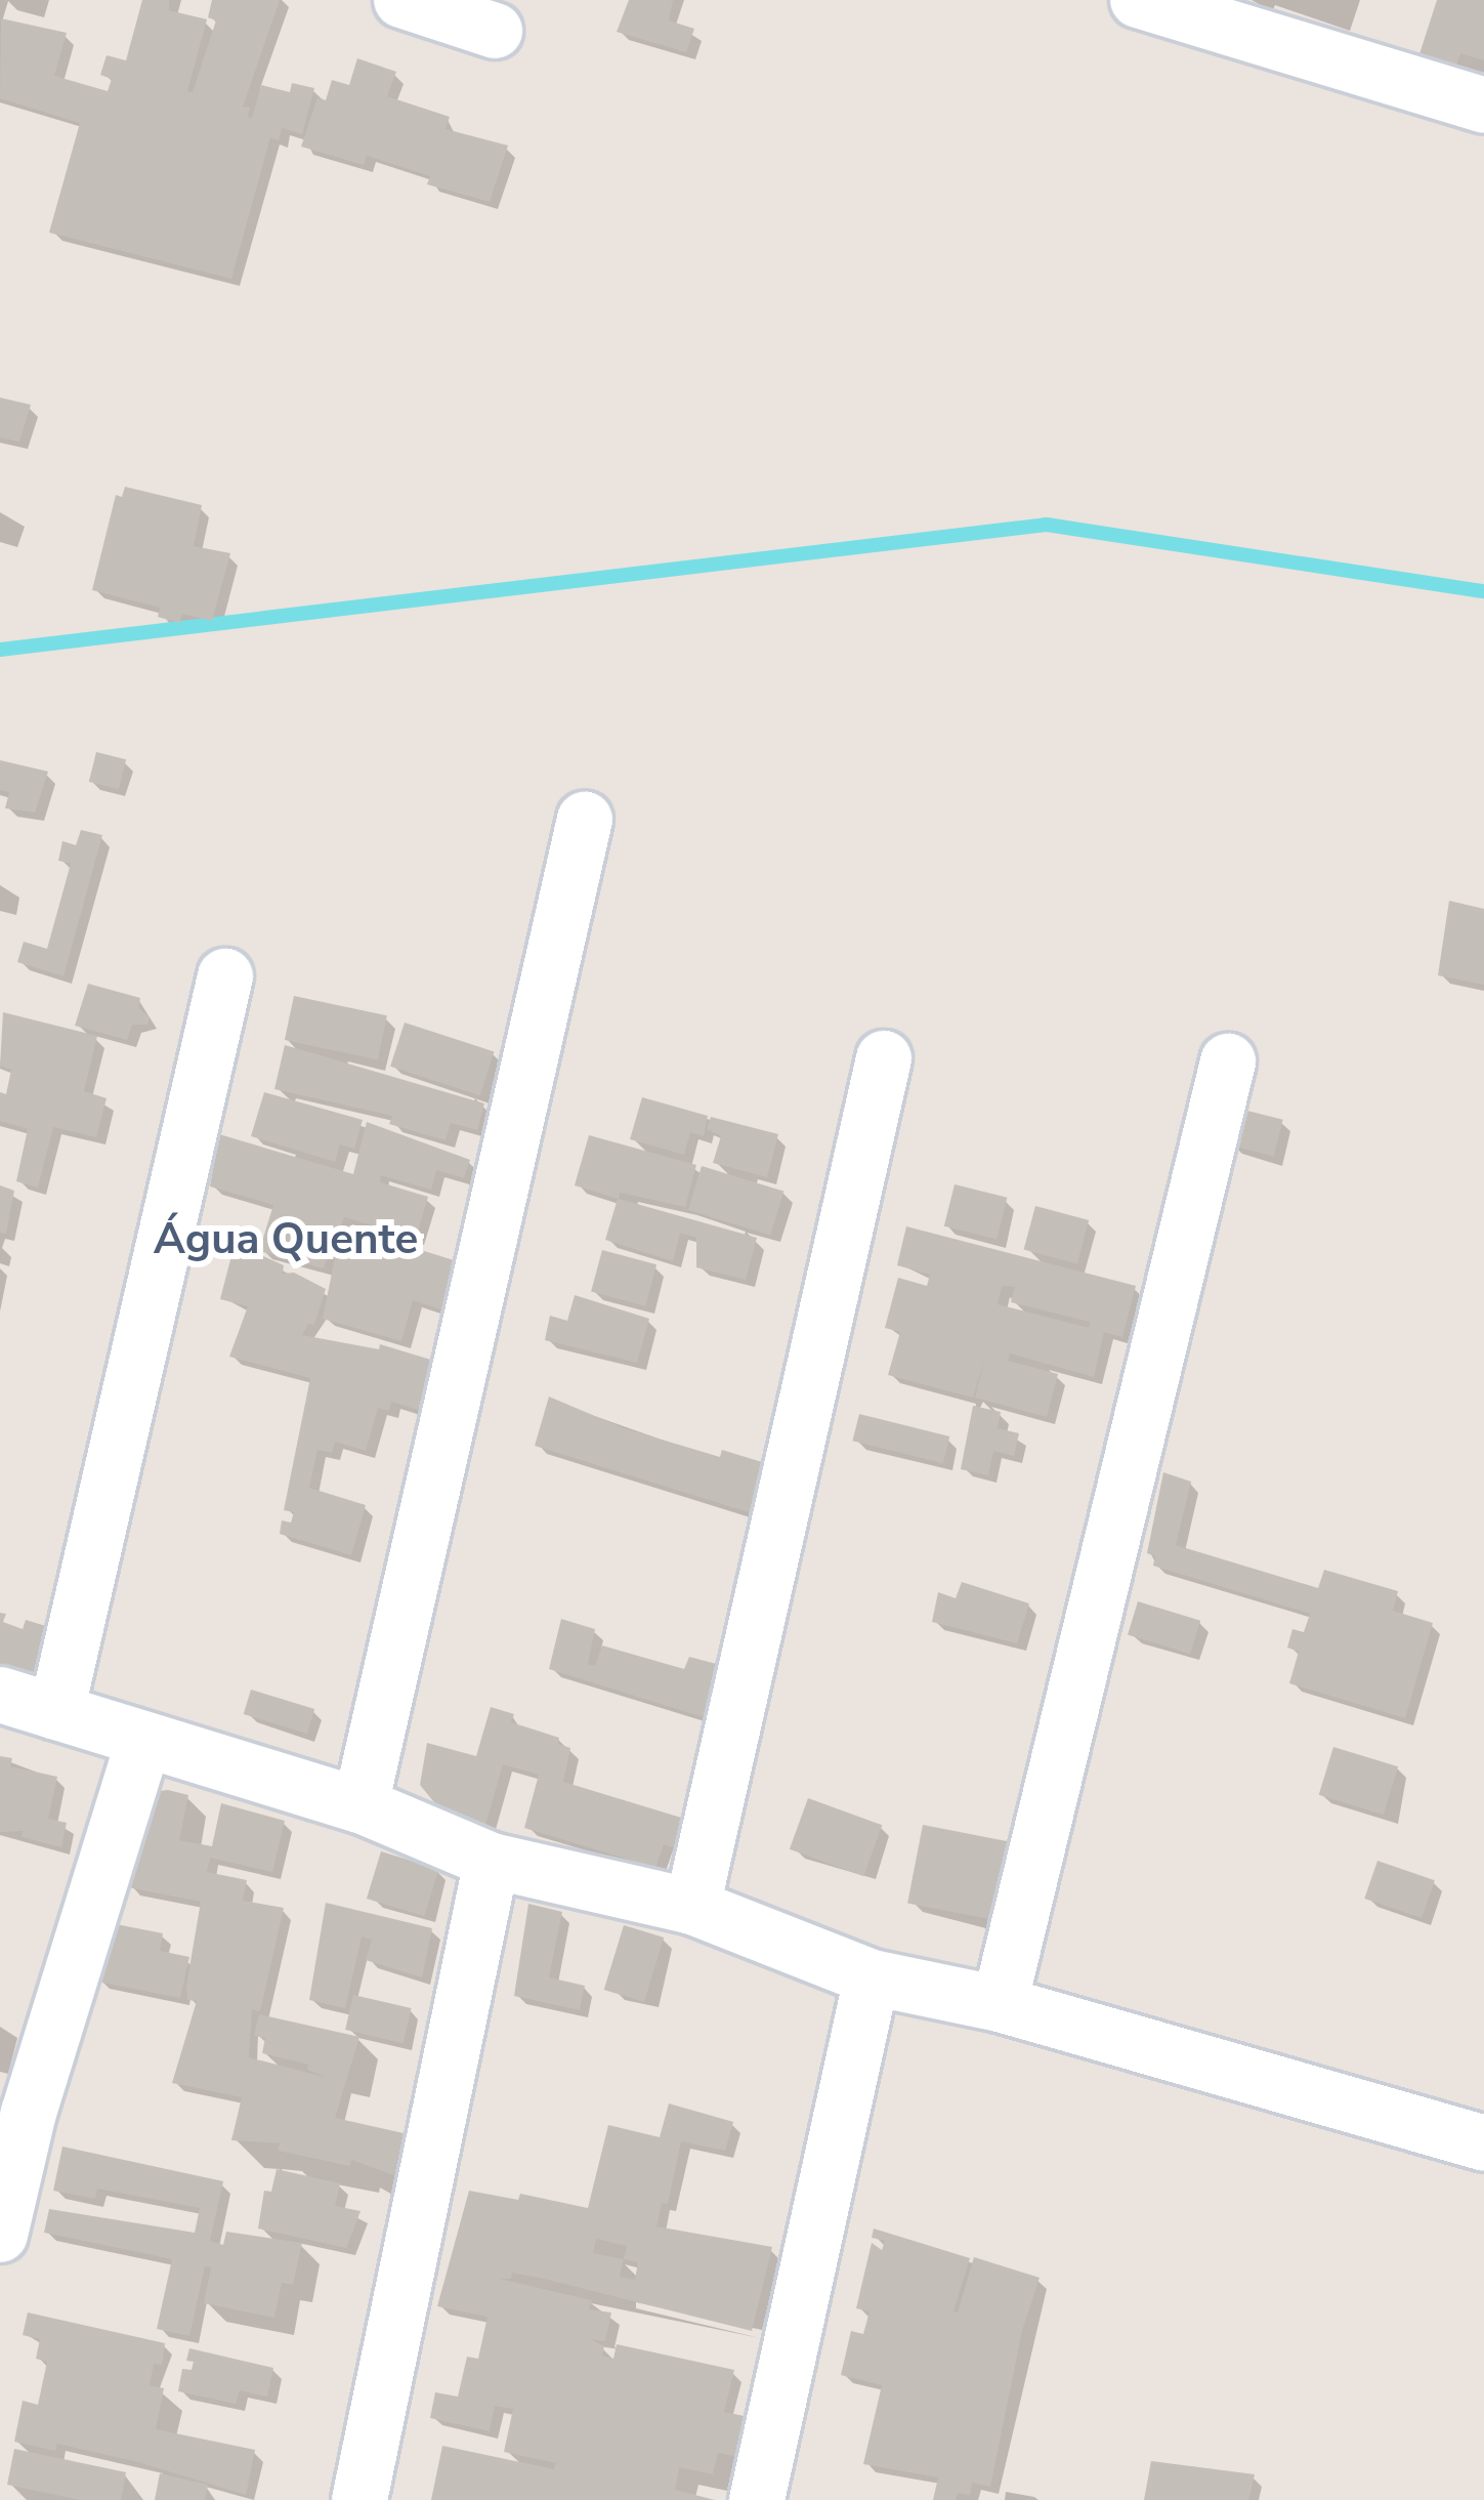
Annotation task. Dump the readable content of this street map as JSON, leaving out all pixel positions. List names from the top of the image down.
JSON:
{
  "districts": ["Água Quente"]
}
